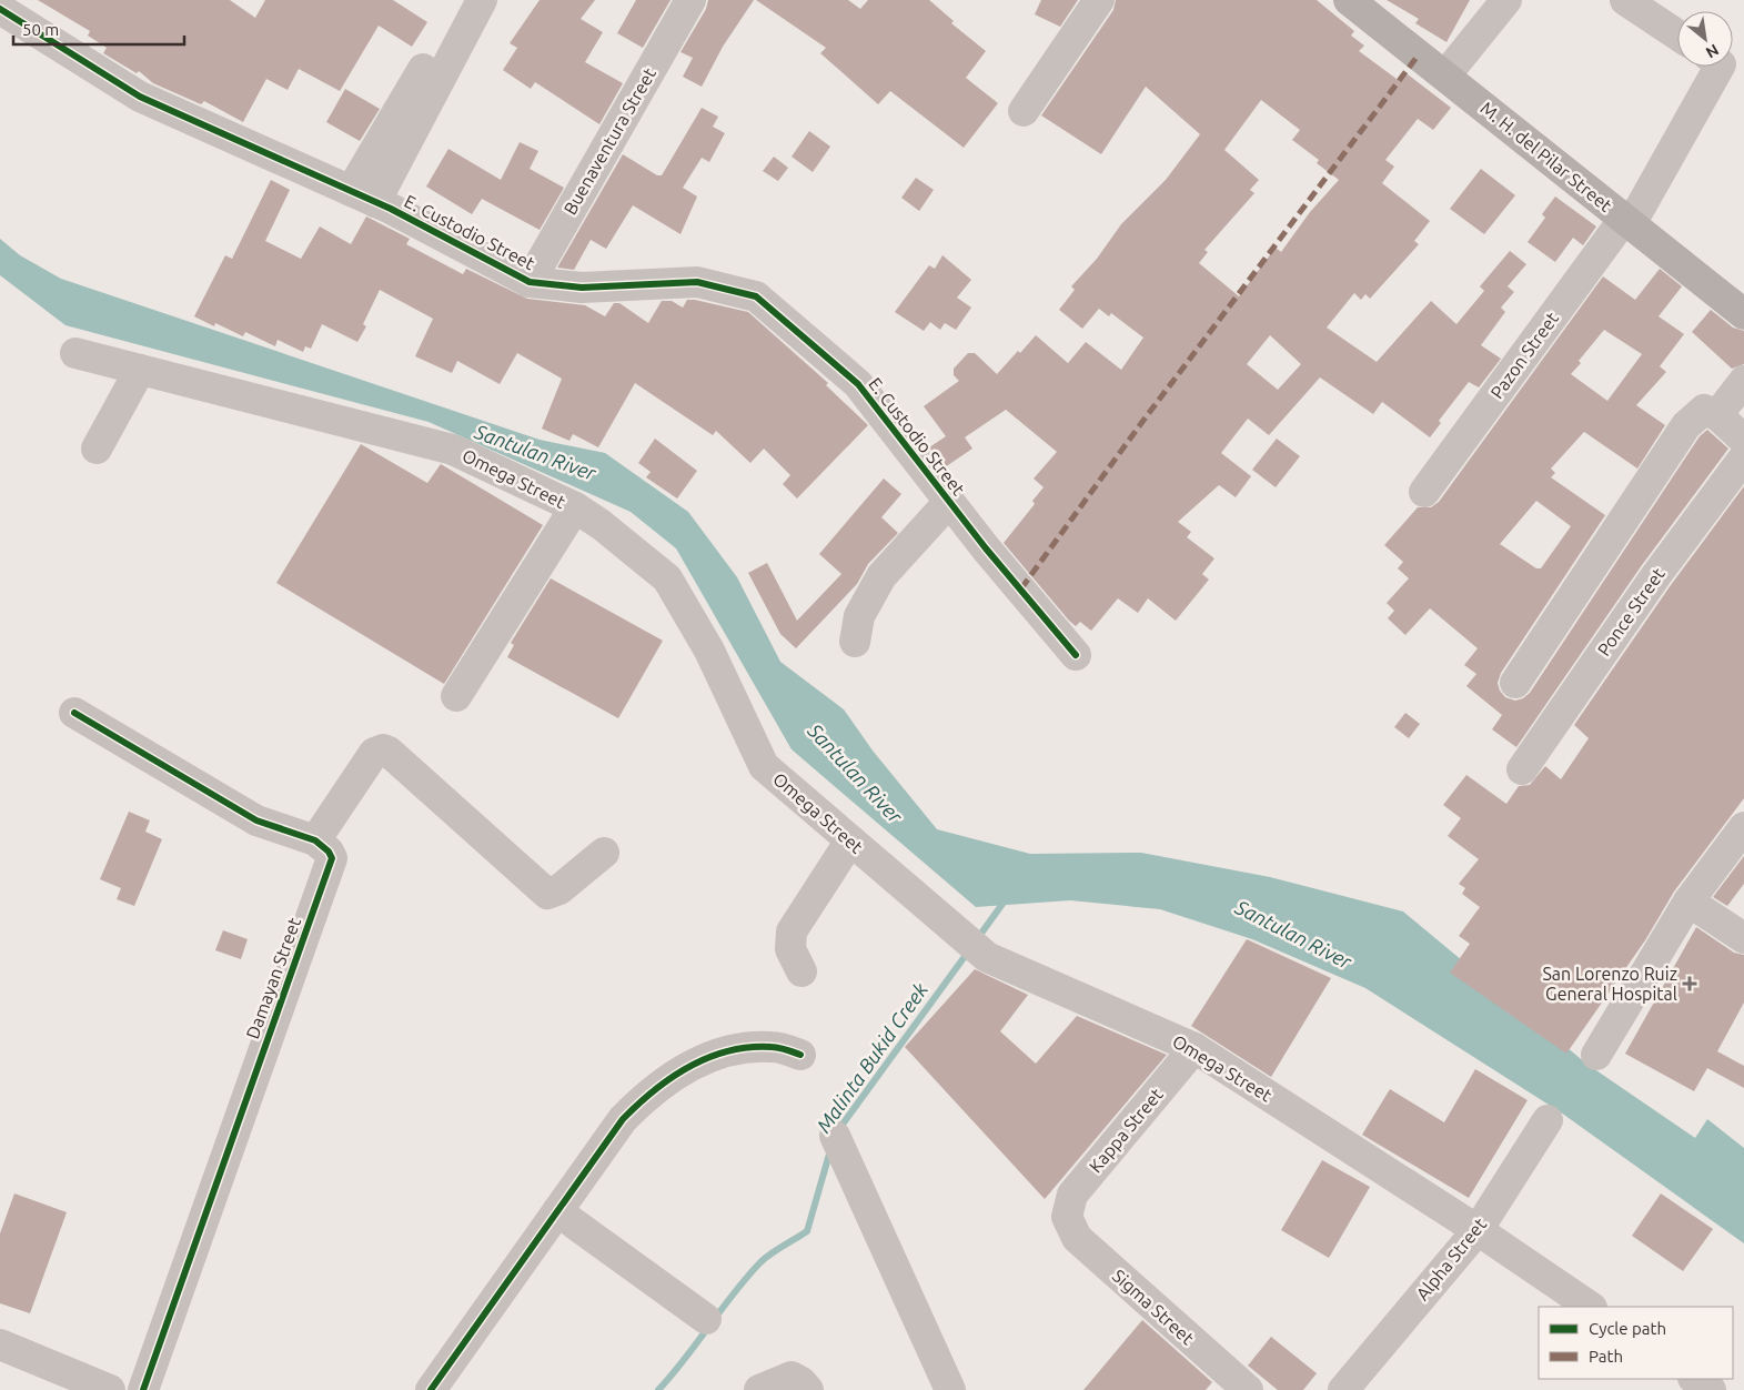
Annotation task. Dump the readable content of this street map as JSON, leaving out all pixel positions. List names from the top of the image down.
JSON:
{
  "streets": {
    "main road": ["M. H. del Pilar Street"],
    "street": [
      "Buenaventura Street",
      "E. Custodio Street",
      "Pazon Street",
      "Omega Street",
      "Ponce Street",
      "Damayan Street",
      "Kappa Street",
      "Alpha Street",
      "Sigma Street"
    ]
  },
  "crossings": [
    ["Buenaventura Street", "E. Custodio Street"],
    ["M. H. del Pilar Street", "Pazon Street"],
    ["Omega Street", "Kappa Street"],
    ["Omega Street", "Alpha Street"],
    ["Kappa Street", "Sigma Street"]
  ],
  "water": ["Santulan River", "Malinta Bukid Creek"],
  "places": {
    "health": ["San Lorenzo Ruiz General Hospital"]
  },
  "legend": ["Cycle path", "Path"],
  "scale_bar": "50 m",
  "north": "bottom right"
}
